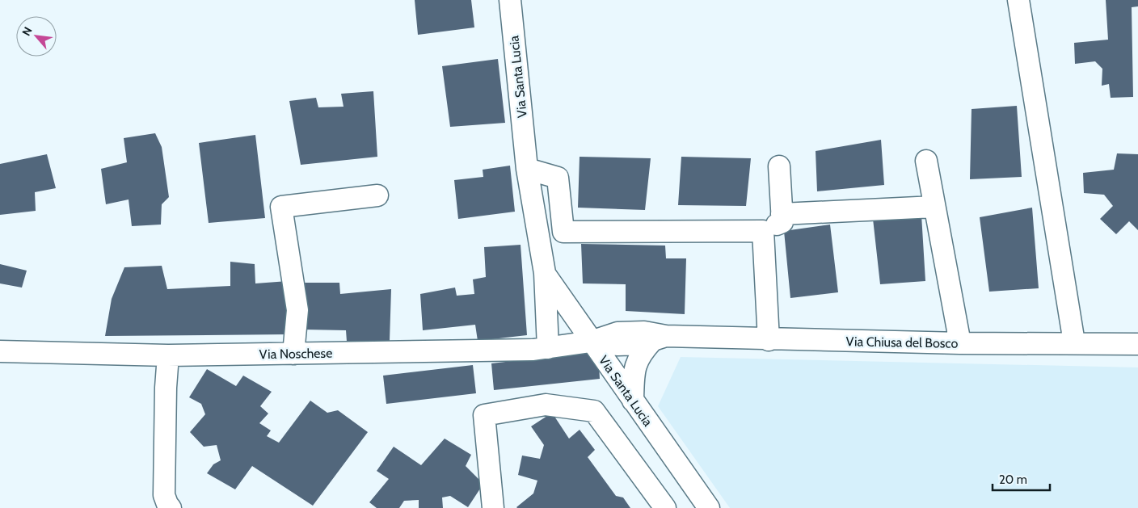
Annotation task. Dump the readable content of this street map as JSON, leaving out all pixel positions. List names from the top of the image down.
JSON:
{
  "streets": {
    "street": ["Via Santa Lucia", "Via Chiusa del Bosco", "Via Noschese"]
  },
  "crossings": [
    ["Via Santa Lucia", "Via Chiusa del Bosco"],
    ["Via Santa Lucia", "Via Noschese"],
    ["Via Chiusa del Bosco", "Via Noschese"]
  ],
  "scale_bar": "20 m",
  "north": "top left"
}
